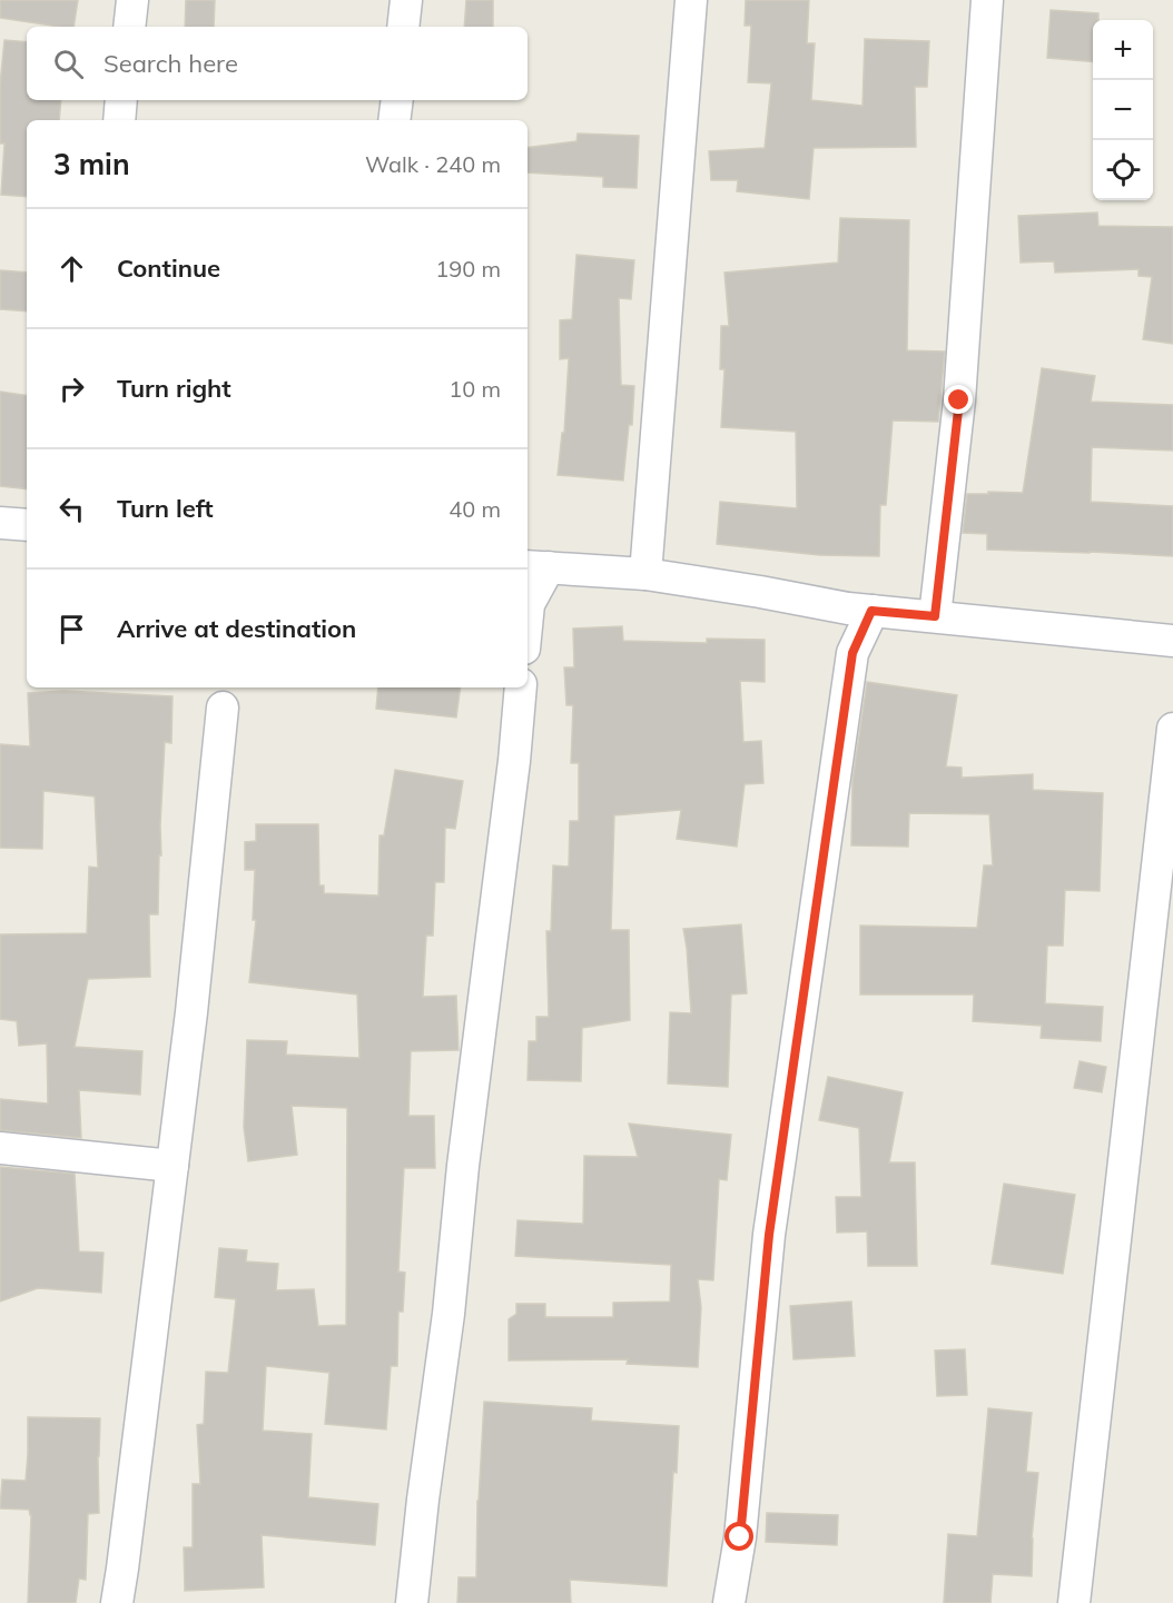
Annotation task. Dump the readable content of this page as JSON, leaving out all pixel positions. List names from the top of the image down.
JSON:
{
  "page": {
    "map_buttons": ["+", "−"],
    "search": "Search here",
    "heading": ["3 min", "Walk · 240 m"],
    "list": [
      ["Continue", "190 m"],
      ["Turn right", "10 m"],
      ["Turn left", "40 m"],
      "Arrive at destination"
    ]
  }
}
